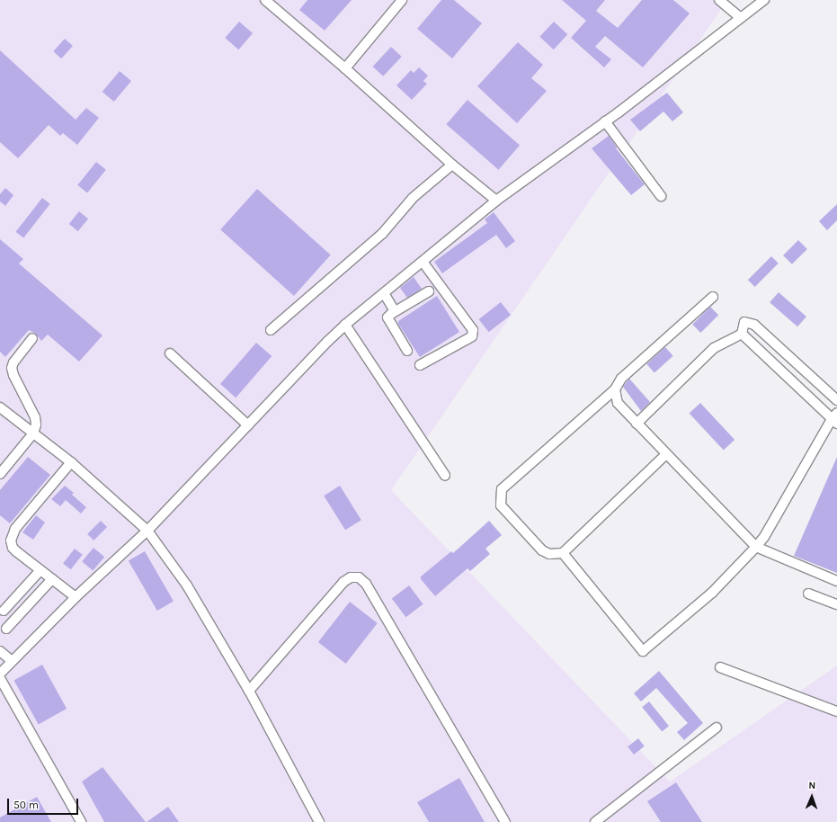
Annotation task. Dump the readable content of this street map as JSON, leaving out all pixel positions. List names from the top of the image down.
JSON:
{
  "scale_bar": "50 m",
  "north": "top"
}
